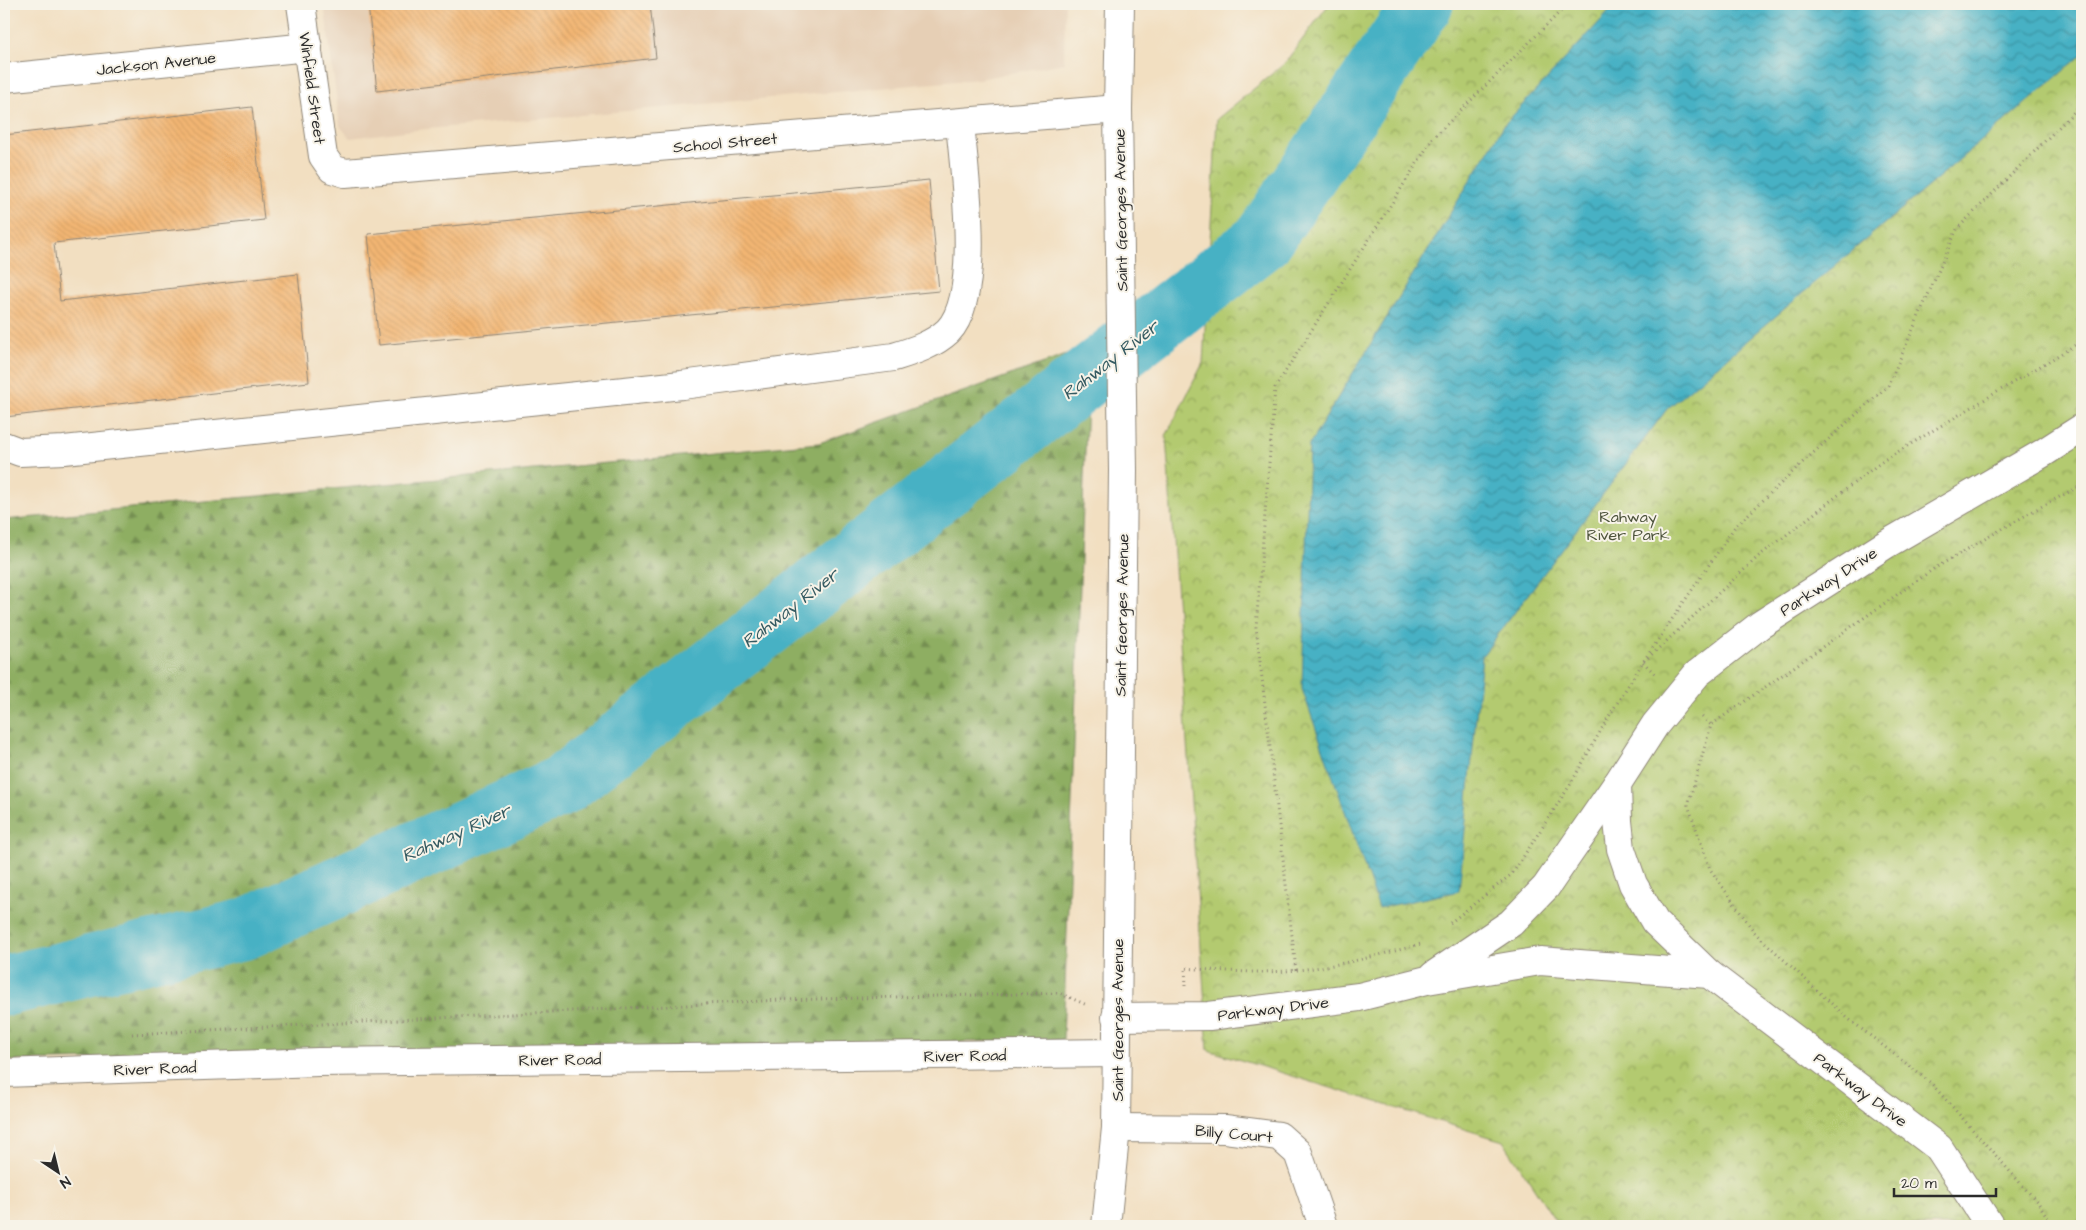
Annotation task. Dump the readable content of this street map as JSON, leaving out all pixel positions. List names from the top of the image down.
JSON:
{
  "streets": {
    "street": [
      "Jackson Avenue",
      "Winfield Street",
      "School Street",
      "Saint Georges Avenue",
      "Parkway Drive",
      "River Road",
      "Billy Court"
    ]
  },
  "crossings": [
    ["Jackson Avenue", "Winfield Street"],
    ["Winfield Street", "School Street"],
    ["School Street", "Saint Georges Avenue"],
    ["Saint Georges Avenue", "Parkway Drive"],
    ["Saint Georges Avenue", "River Road"],
    ["Saint Georges Avenue", "Billy Court"]
  ],
  "water": ["Rahway River"],
  "parks": ["Rahway River Park"],
  "scale_bar": "20 m",
  "north": "bottom right"
}
